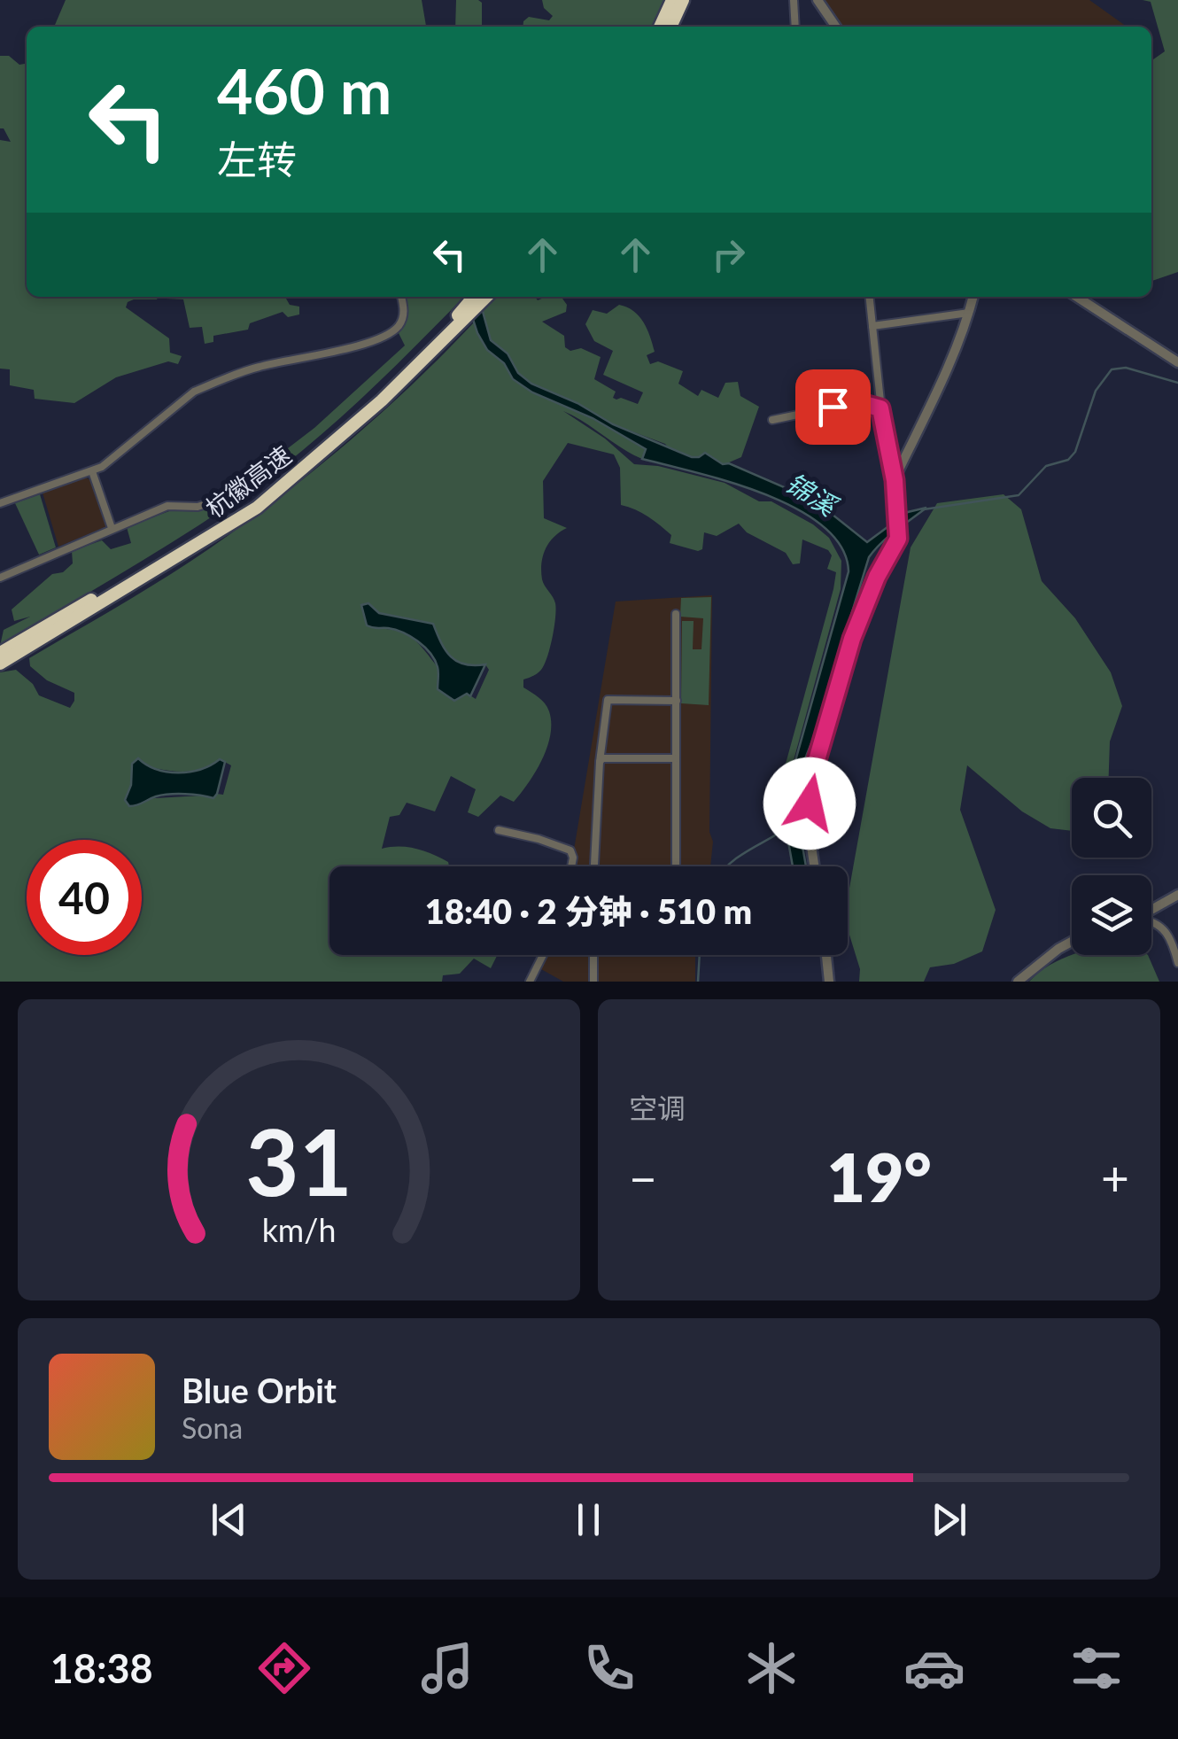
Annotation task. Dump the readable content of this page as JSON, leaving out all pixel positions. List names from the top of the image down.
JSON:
{
  "streets": {
    "highway": ["杭徽高速"]
  },
  "water": ["锦溪"],
  "page": {
    "turn": ["460 m", "左转"],
    "limit": "40",
    "trip": "18:40 · 2 分钟 · 510 m",
    "tile": "空调",
    "heat": ["−", "19°", "+"],
    "song": ["Blue Orbit", "Sona"],
    "tabs": "18:38",
    "gauge": ["31", "km/h"]
  }
}
